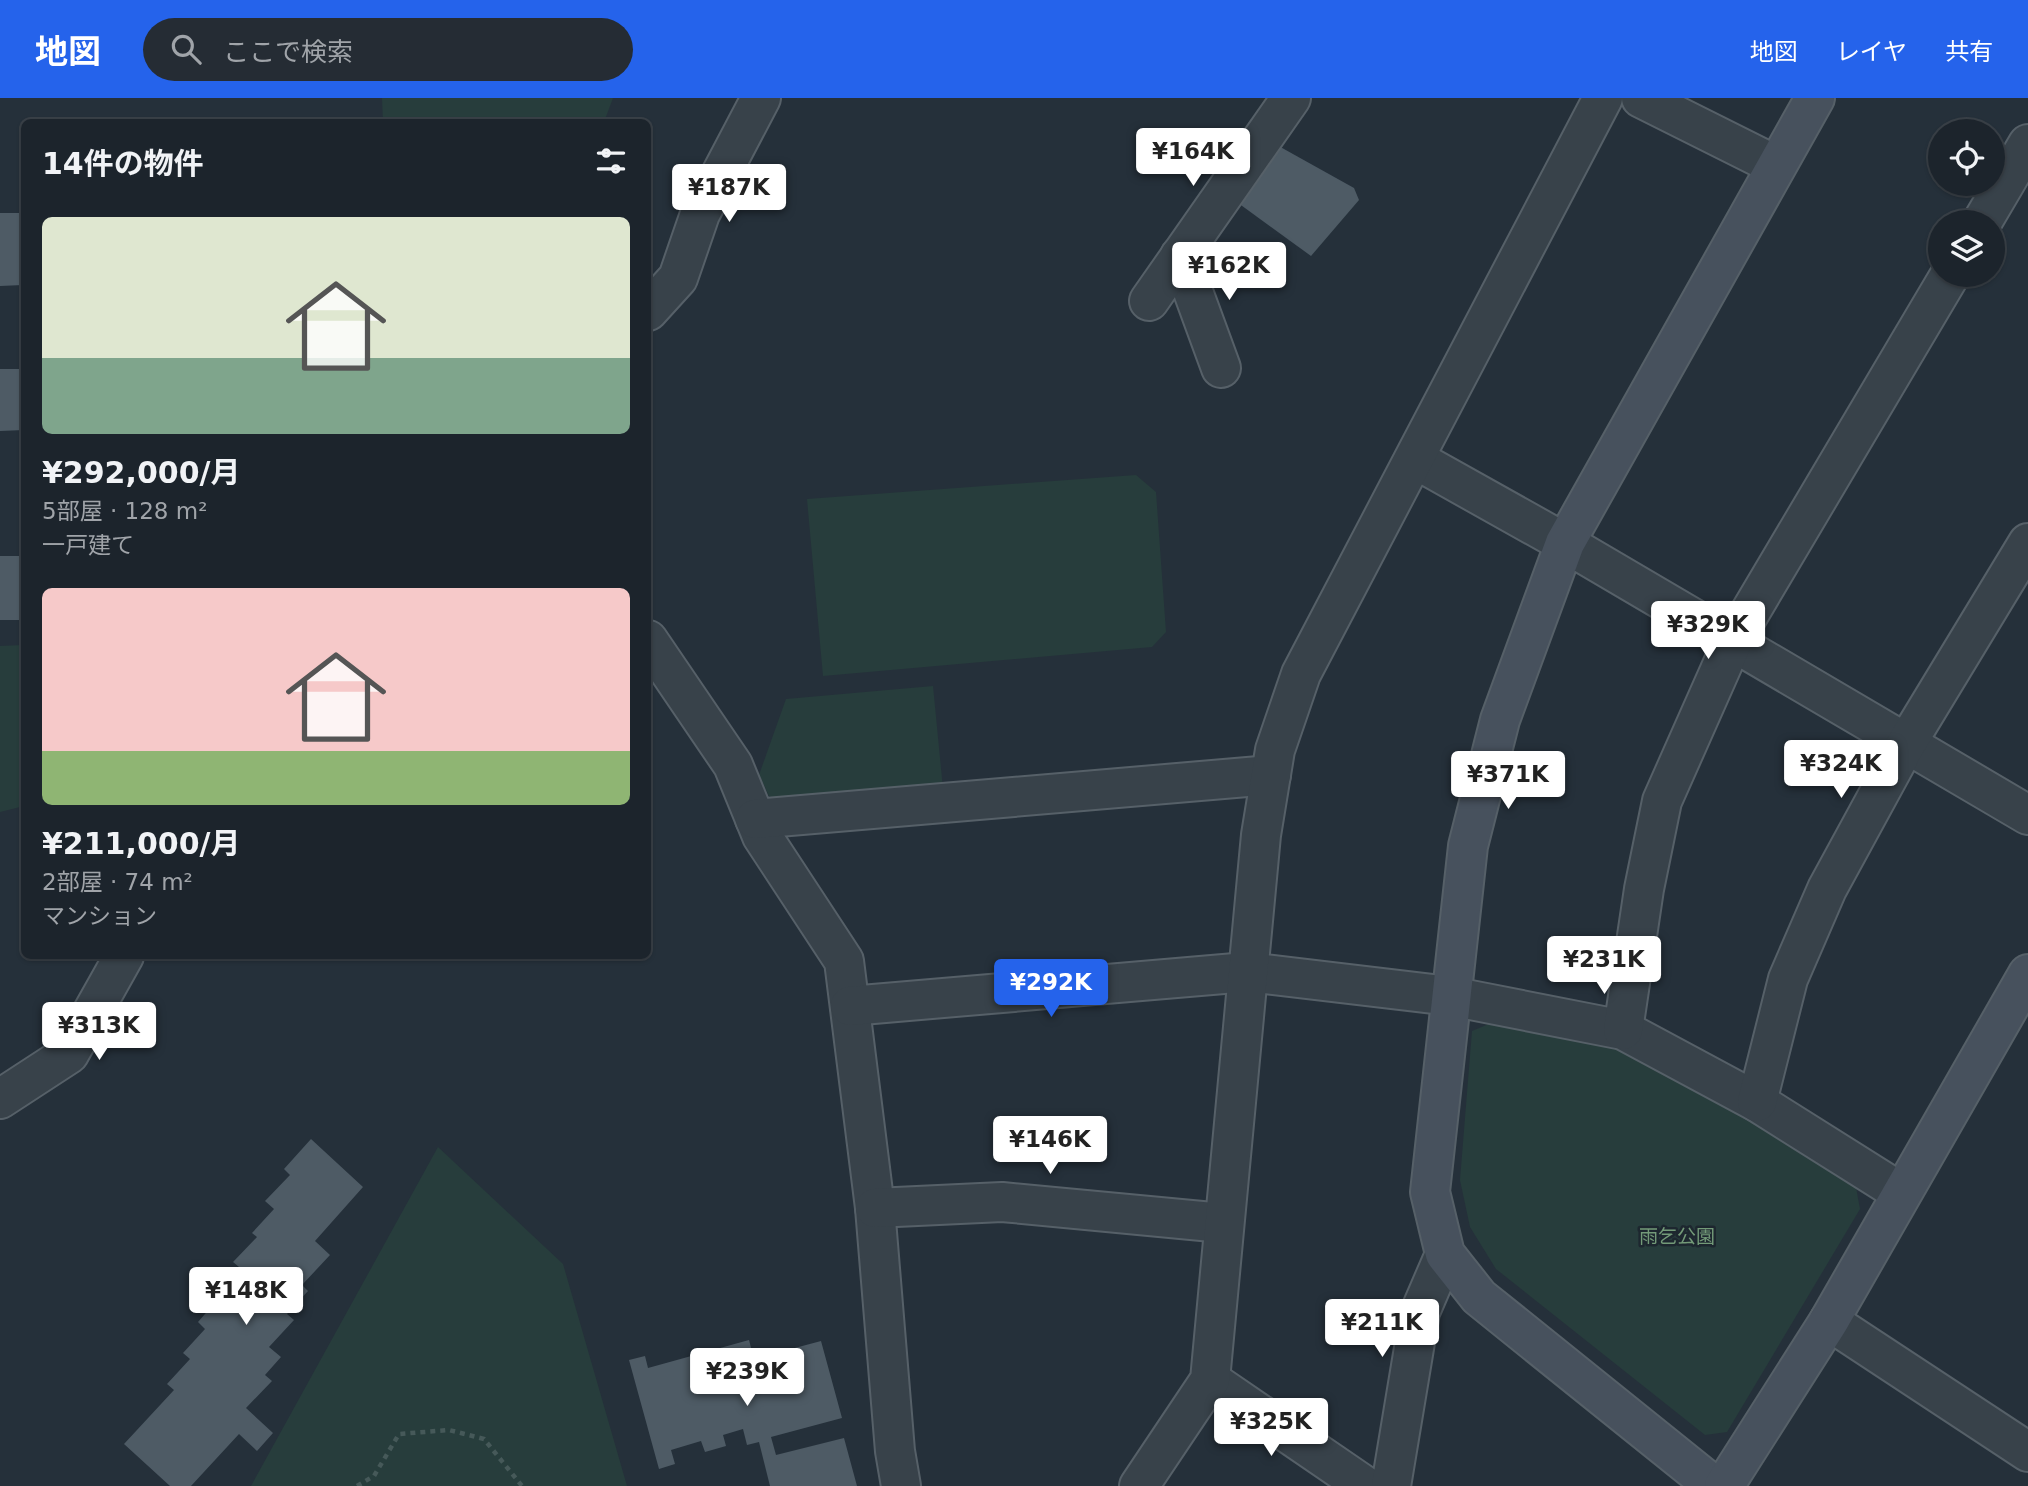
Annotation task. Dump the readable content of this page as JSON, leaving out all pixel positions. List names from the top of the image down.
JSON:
{
  "parks": ["雨乞公園"],
  "page": {
    "header": "地図",
    "search": "ここで検索",
    "nav": ["地図", "レイヤ", "共有"],
    "heading": "14件の物件",
    "price": [
      "¥164K",
      "¥187K",
      "¥162K",
      "¥329K",
      "¥324K",
      "¥371K",
      "¥231K",
      "¥292K",
      "¥313K",
      "¥146K",
      "¥148K",
      "¥211K",
      "¥239K",
      "¥325K"
    ],
    "list": [
      {
        "name": "¥292,000/月",
        "note": "5部屋 · 128 m² · 一戸建て"
      },
      {
        "name": "¥211,000/月",
        "note": "2部屋 · 74 m² · マンション"
      }
    ]
  }
}
